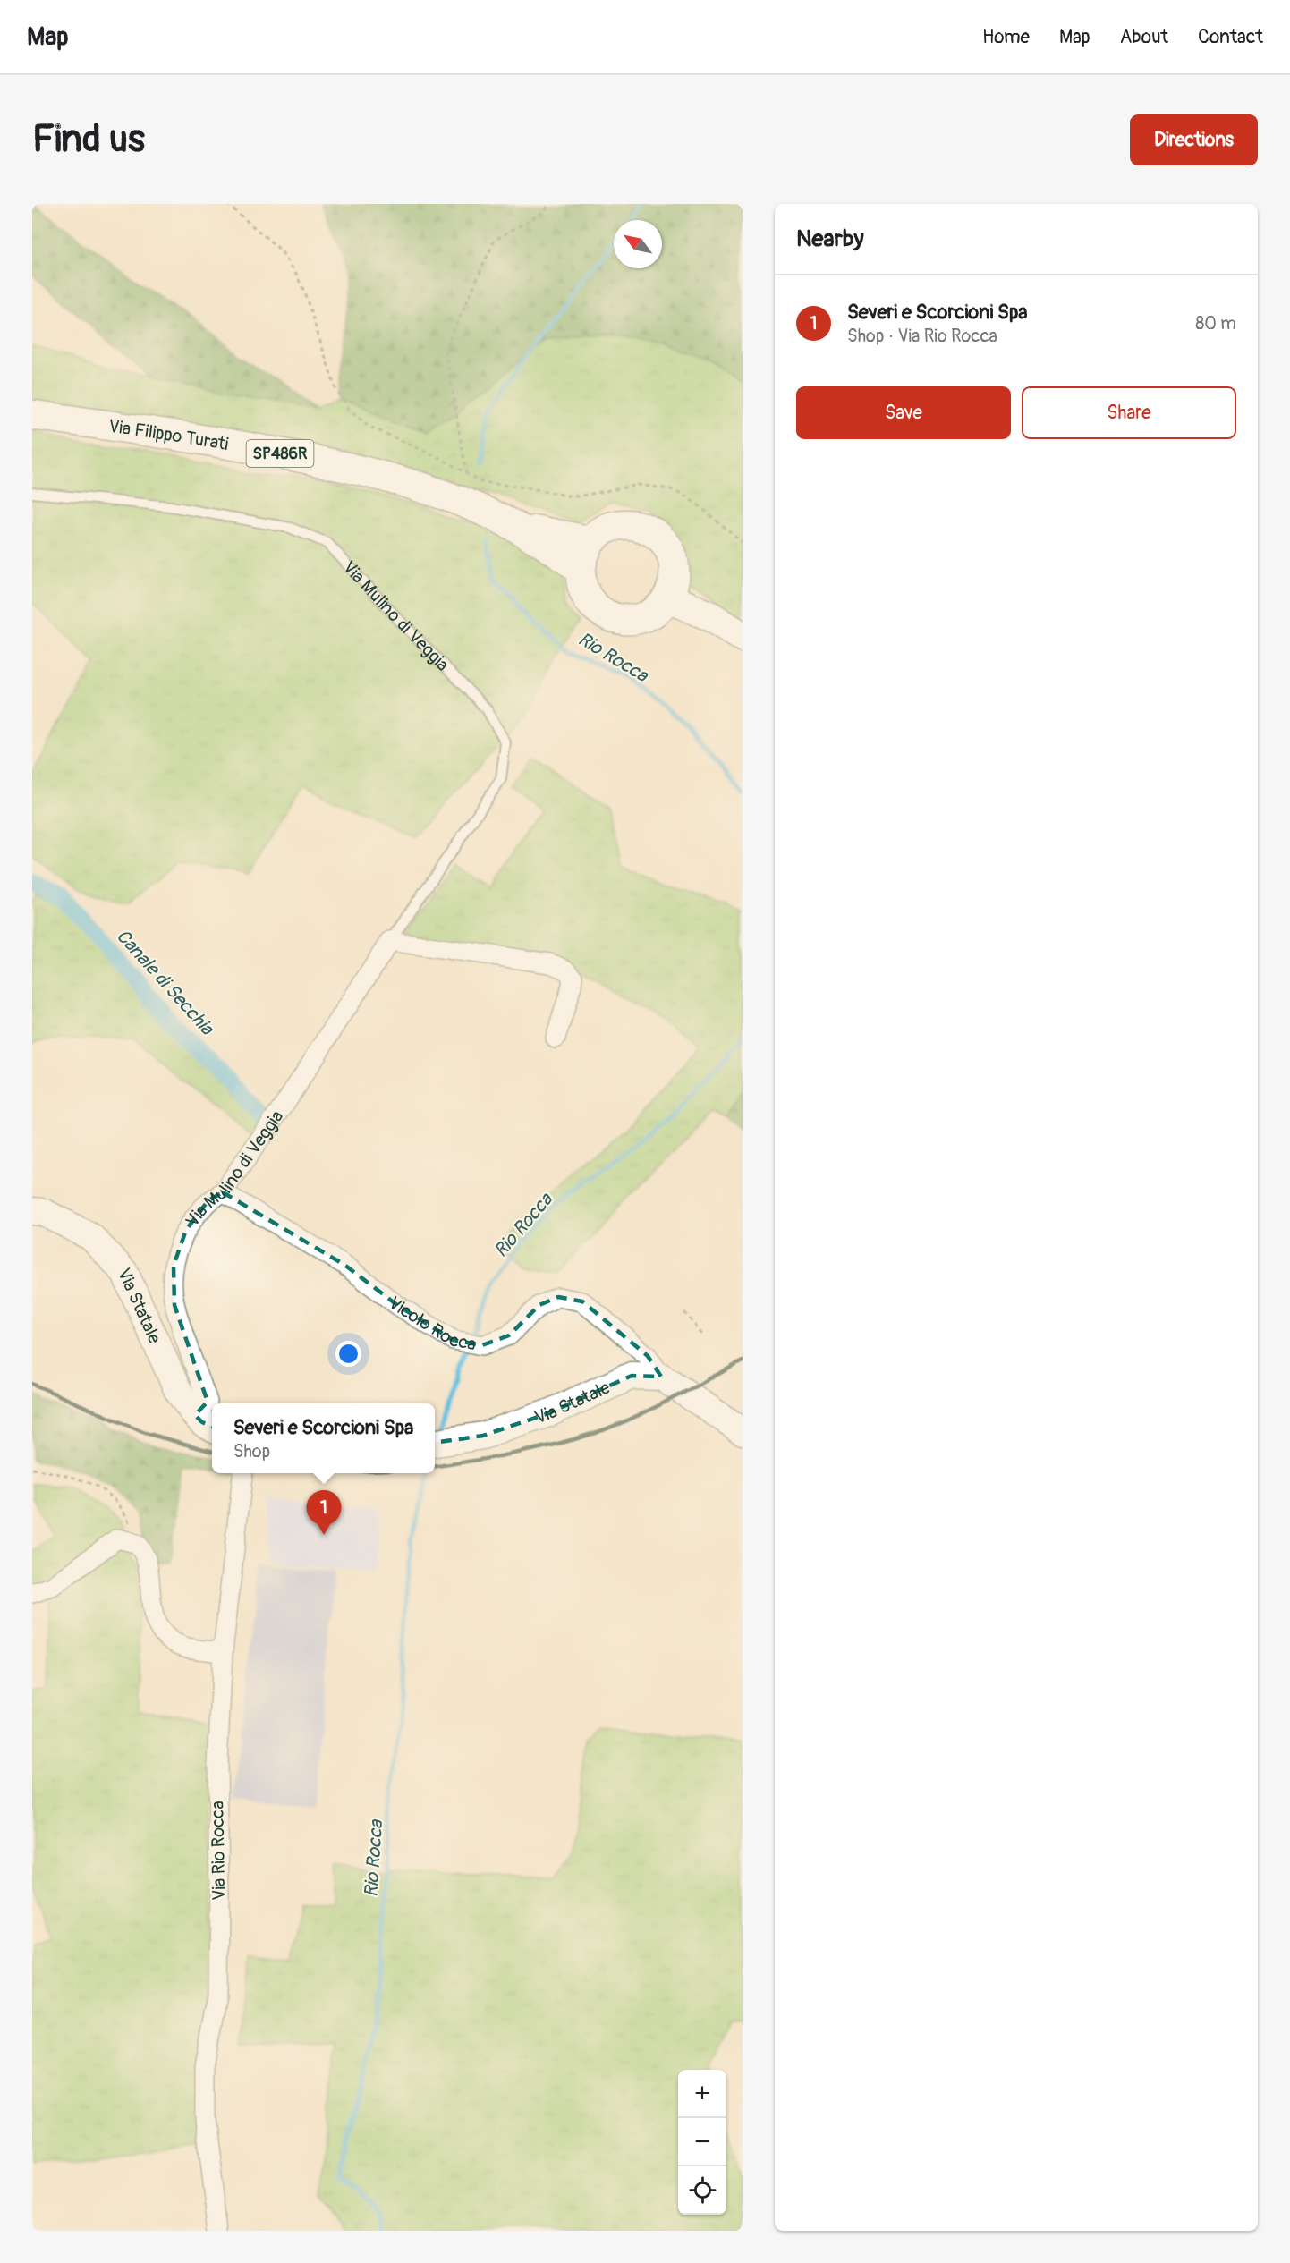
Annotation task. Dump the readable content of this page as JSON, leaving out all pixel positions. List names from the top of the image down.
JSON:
{
  "streets": {
    "main road": ["Via Filippo Turati", "SP486R"],
    "street": [
      "Via Mulino di Veggia",
      "Via Statale",
      "Vicolo Rocca",
      "Via Rio Rocca"
    ]
  },
  "crossings": [
    ["Via Mulino di Veggia", "Via Statale"],
    ["Via Mulino di Veggia", "Vicolo Rocca"],
    ["Via Statale", "Vicolo Rocca"]
  ],
  "water": ["Rio Rocca", "Canale di Secchia"],
  "north": "top left",
  "page": {
    "header": "Map",
    "nav": [
      "Home",
      "Map",
      "About",
      "Contact"
    ],
    "buttons": [
      "Directions",
      ["Save", "Share"]
    ],
    "title": "Find us",
    "heading": "Nearby",
    "list": [
      {
        "mark": "1",
        "name": "Severi e Scorcioni Spa",
        "note": "Shop · Via Rio Rocca",
        "value": "80 m"
      }
    ],
    "popup": ["Severi e Scorcioni Spa", "Shop"],
    "pins": "1",
    "map_buttons": ["+", "−"]
  }
}
